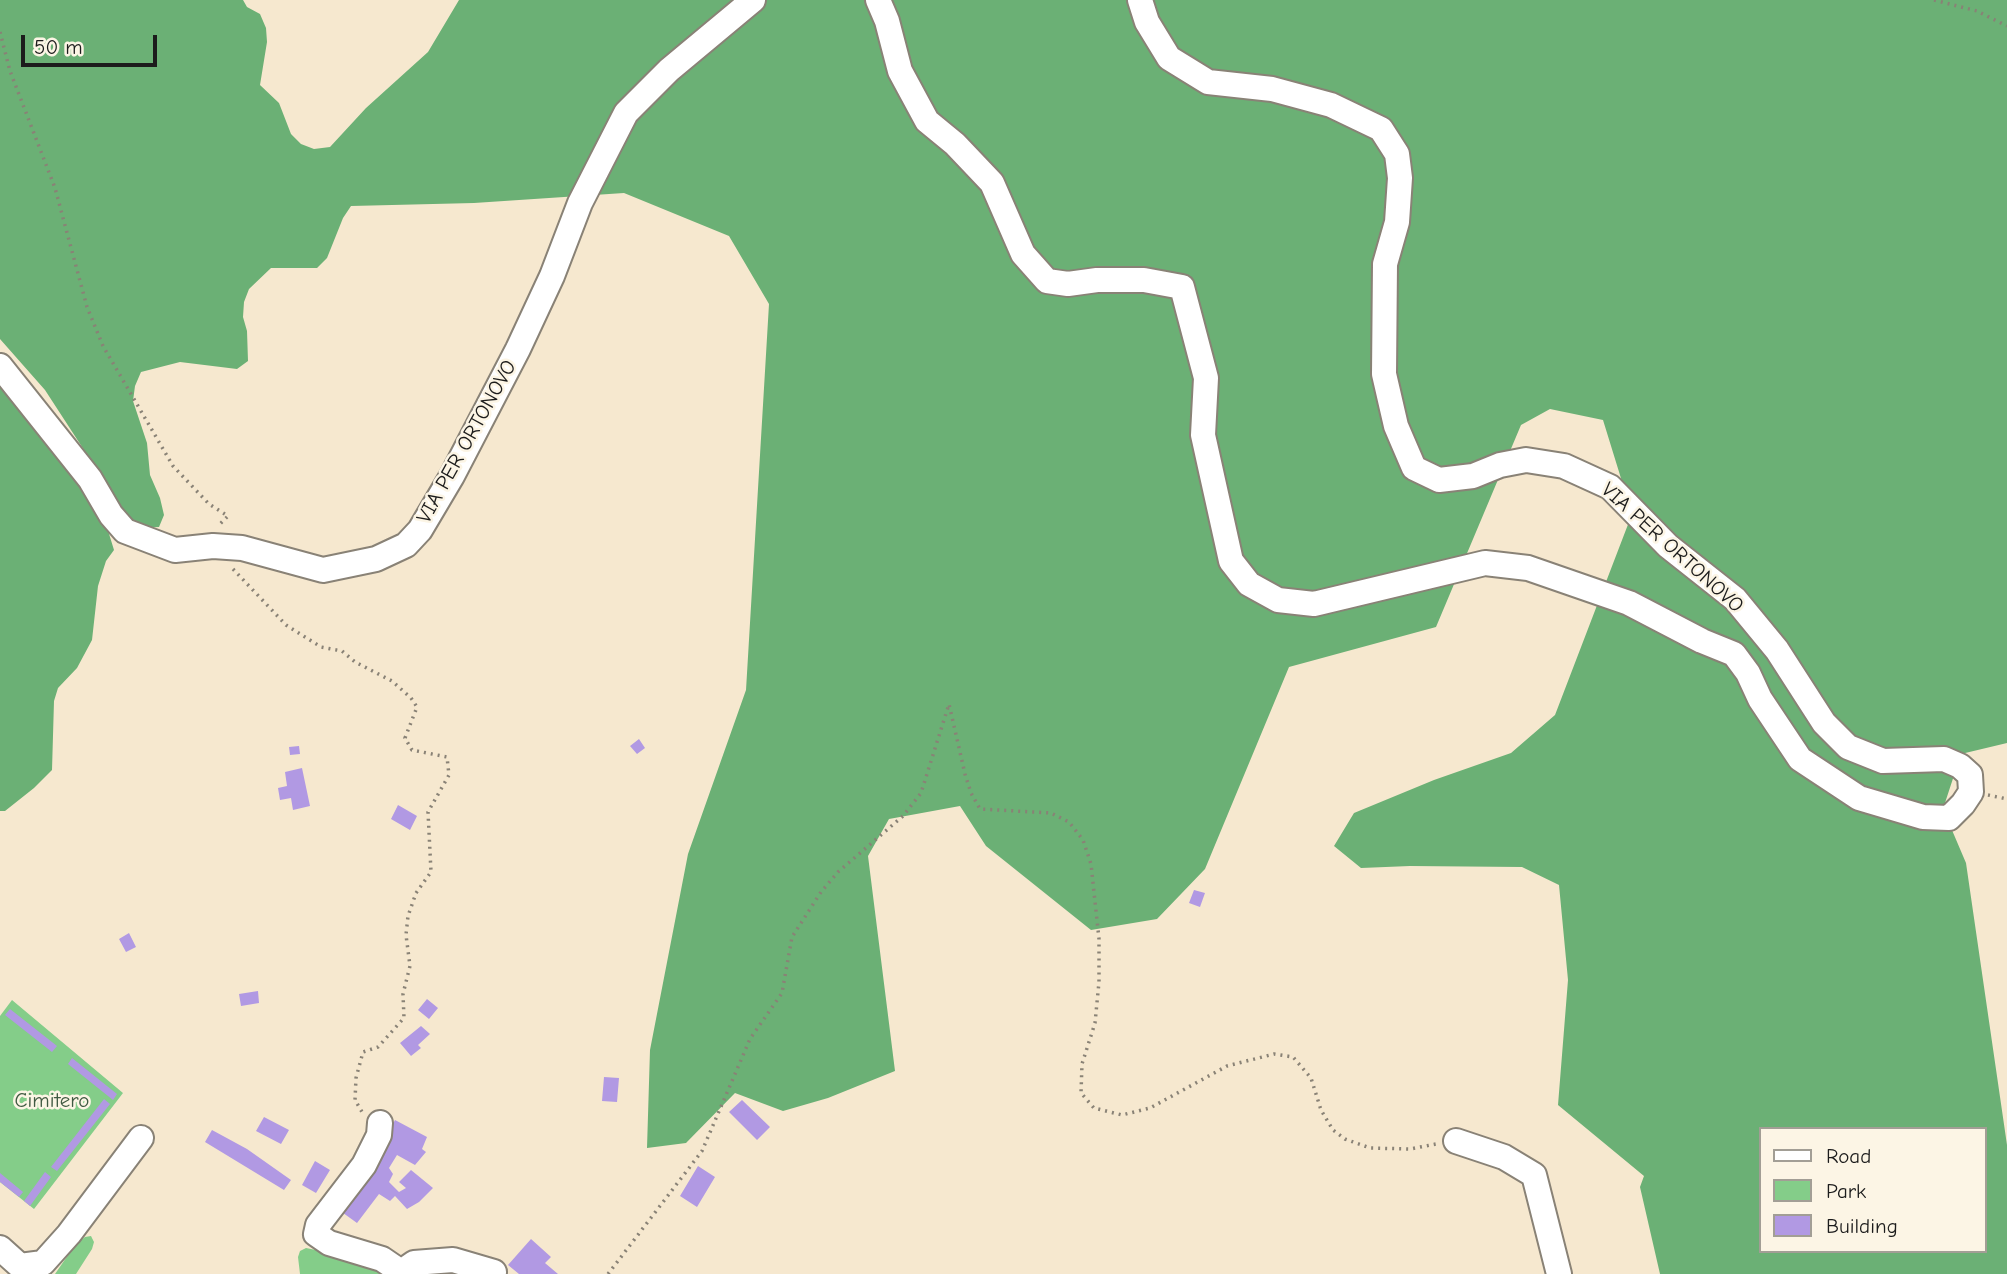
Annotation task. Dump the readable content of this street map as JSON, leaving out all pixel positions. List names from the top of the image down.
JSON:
{
  "streets": {
    "street": ["VIA PER ORTONOVO"]
  },
  "parks": ["Cimitero"],
  "legend": ["Road", "Park", "Building"],
  "scale_bar": "50 m"
}
